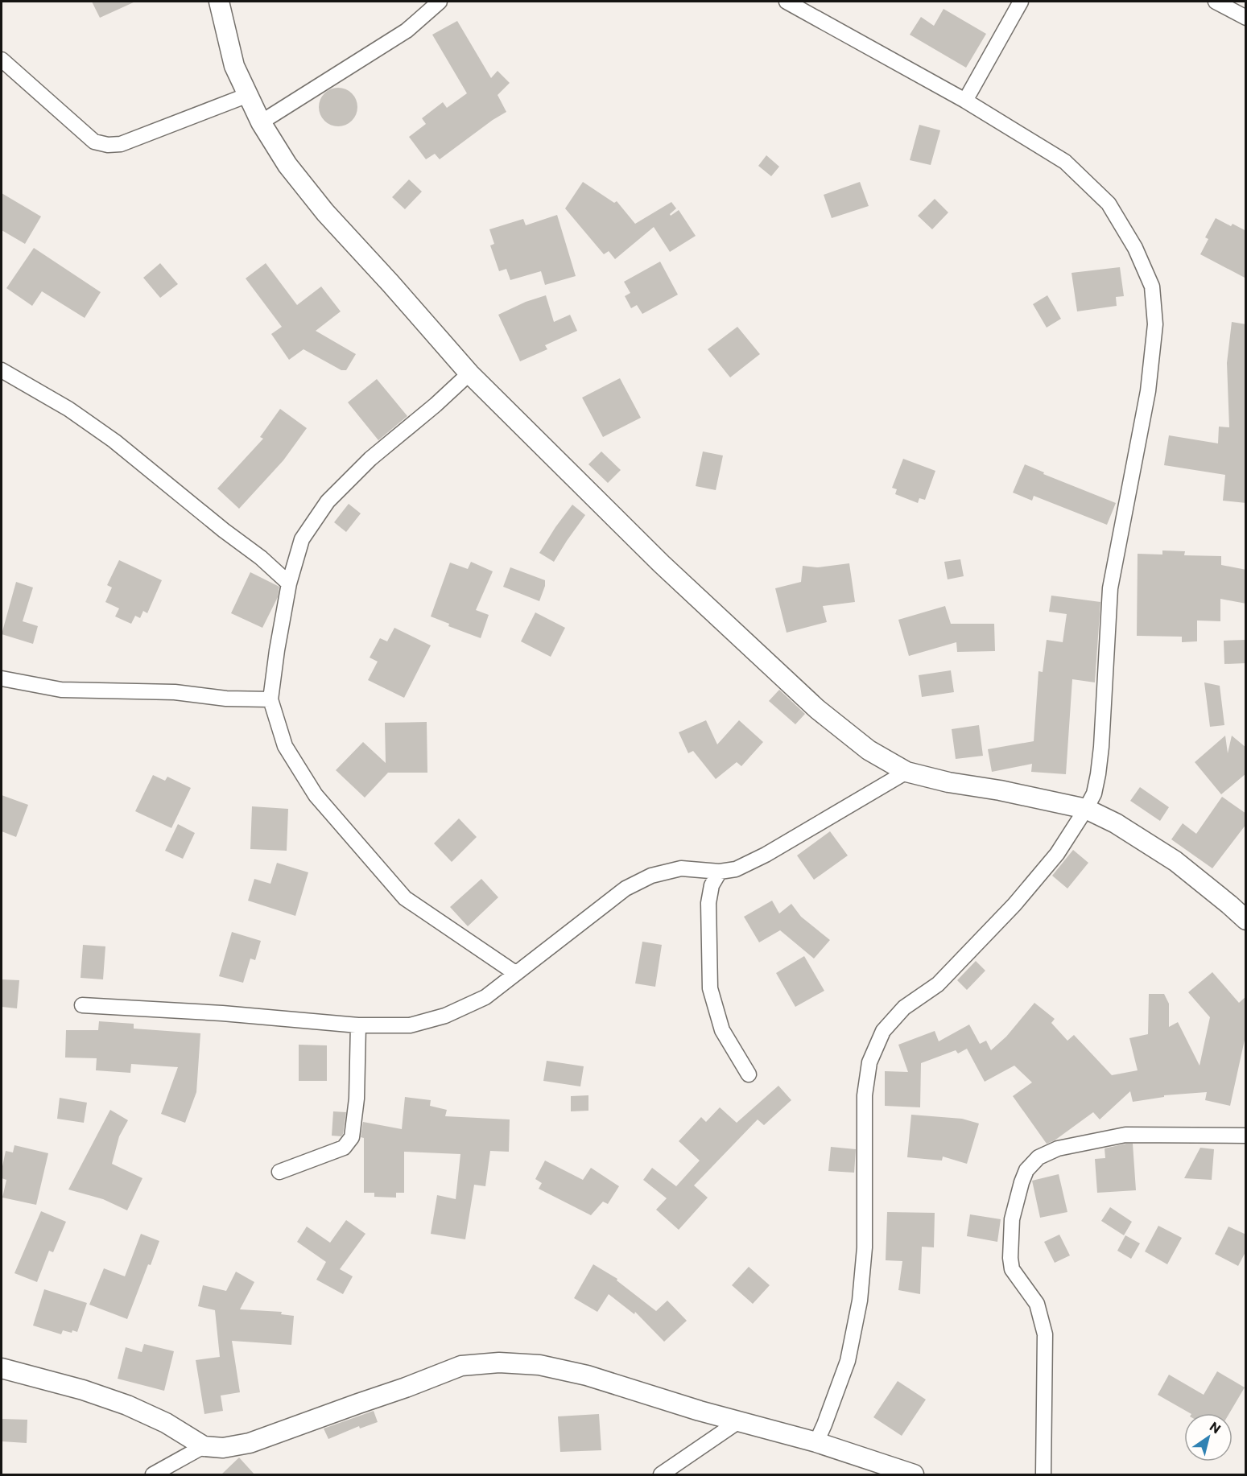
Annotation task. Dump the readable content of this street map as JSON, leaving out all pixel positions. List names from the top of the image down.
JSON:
{
  "north": "top right"
}
